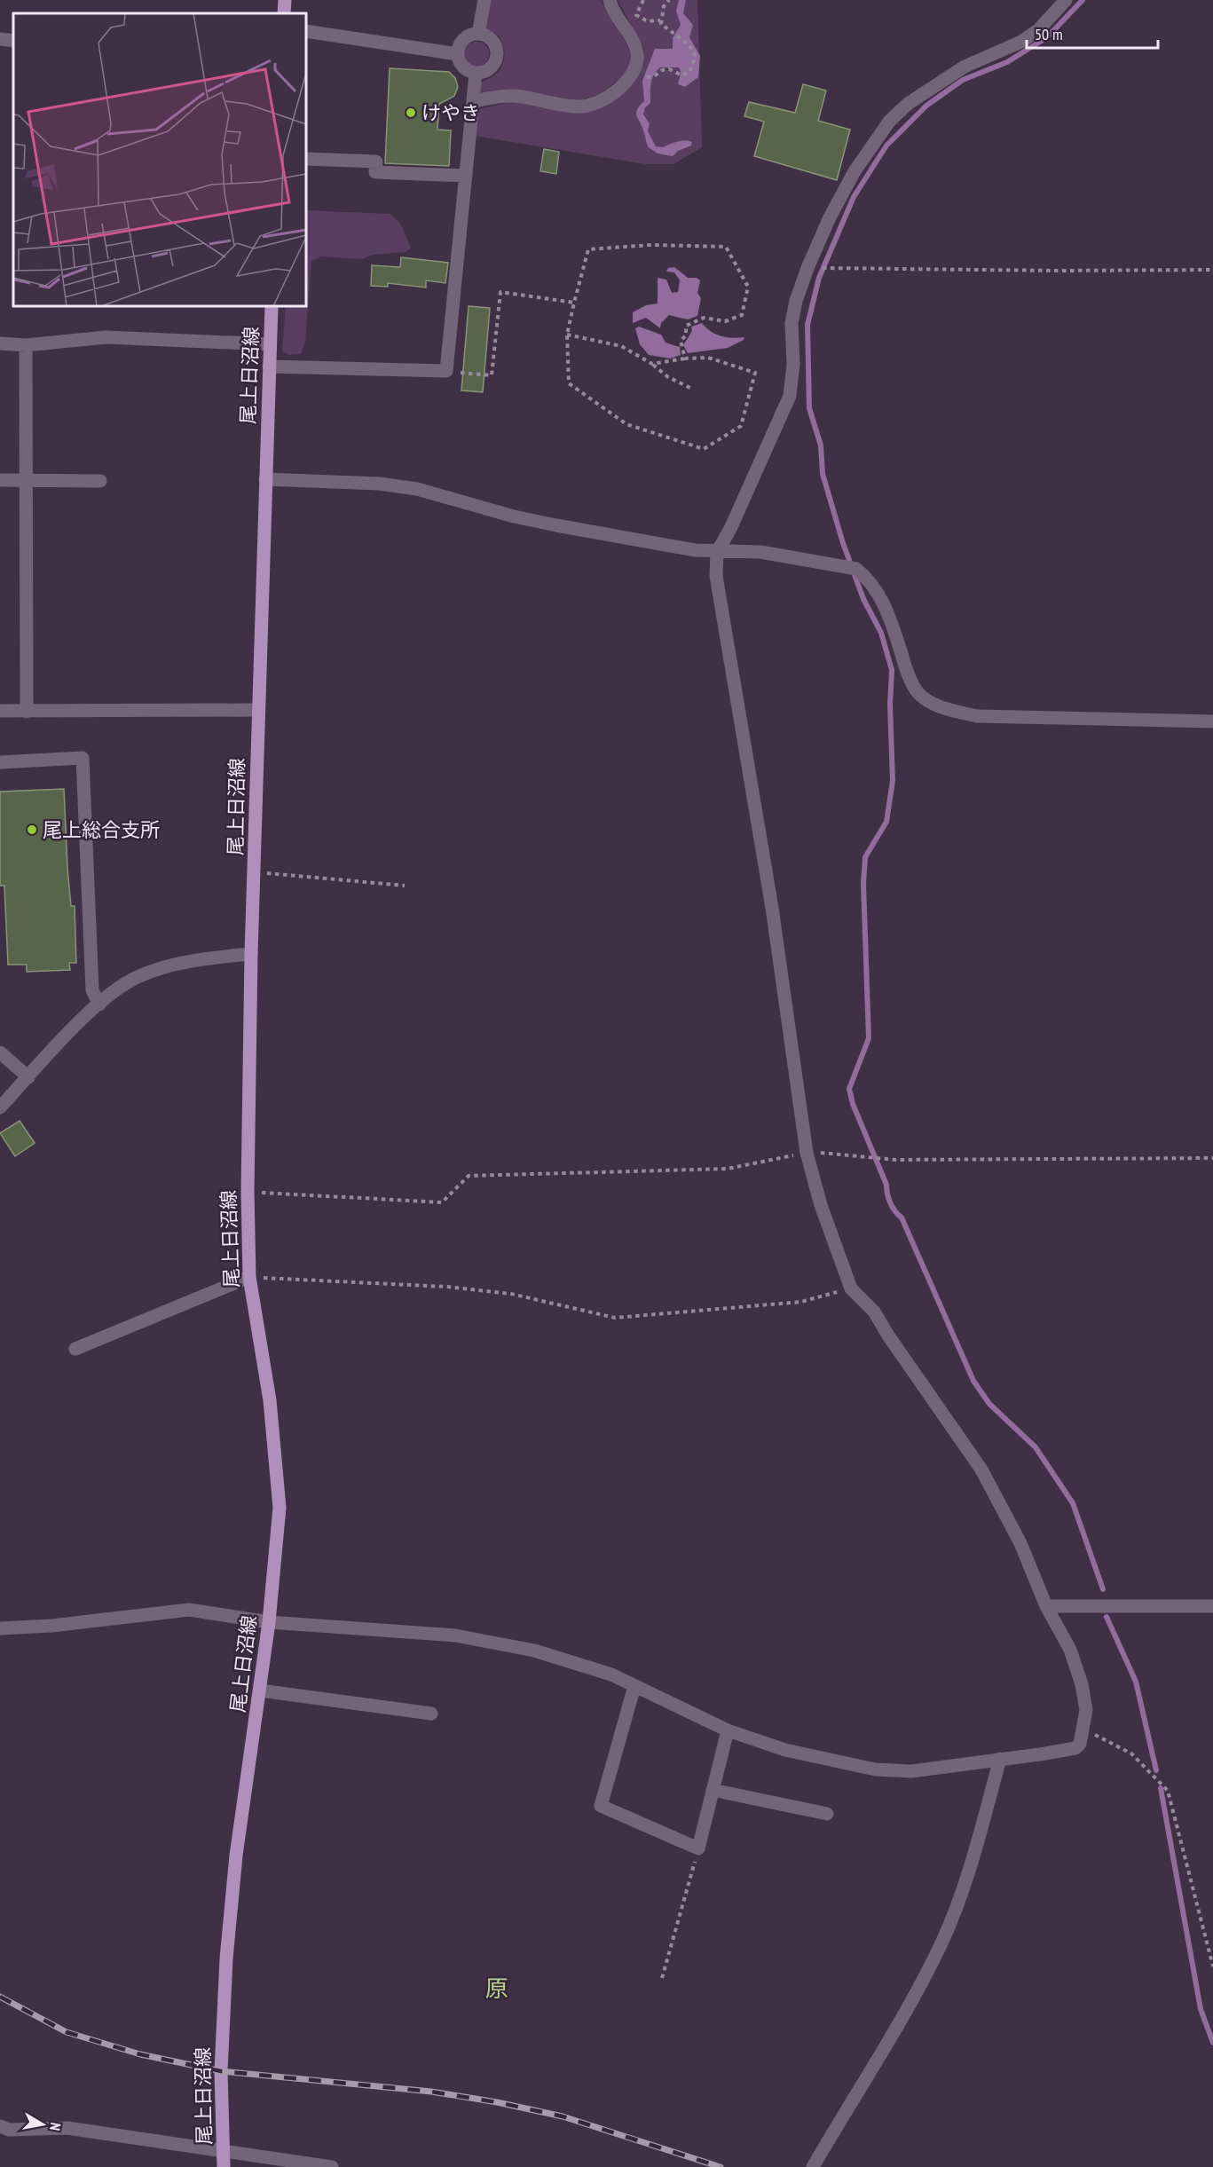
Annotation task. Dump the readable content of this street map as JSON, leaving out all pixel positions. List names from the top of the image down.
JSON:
{
  "streets": {
    "main road": ["尾上日沼線"]
  },
  "districts": ["原"],
  "places": ["けやき", "尾上総合支所"],
  "scale_bar": "50 m",
  "north": "right"
}
